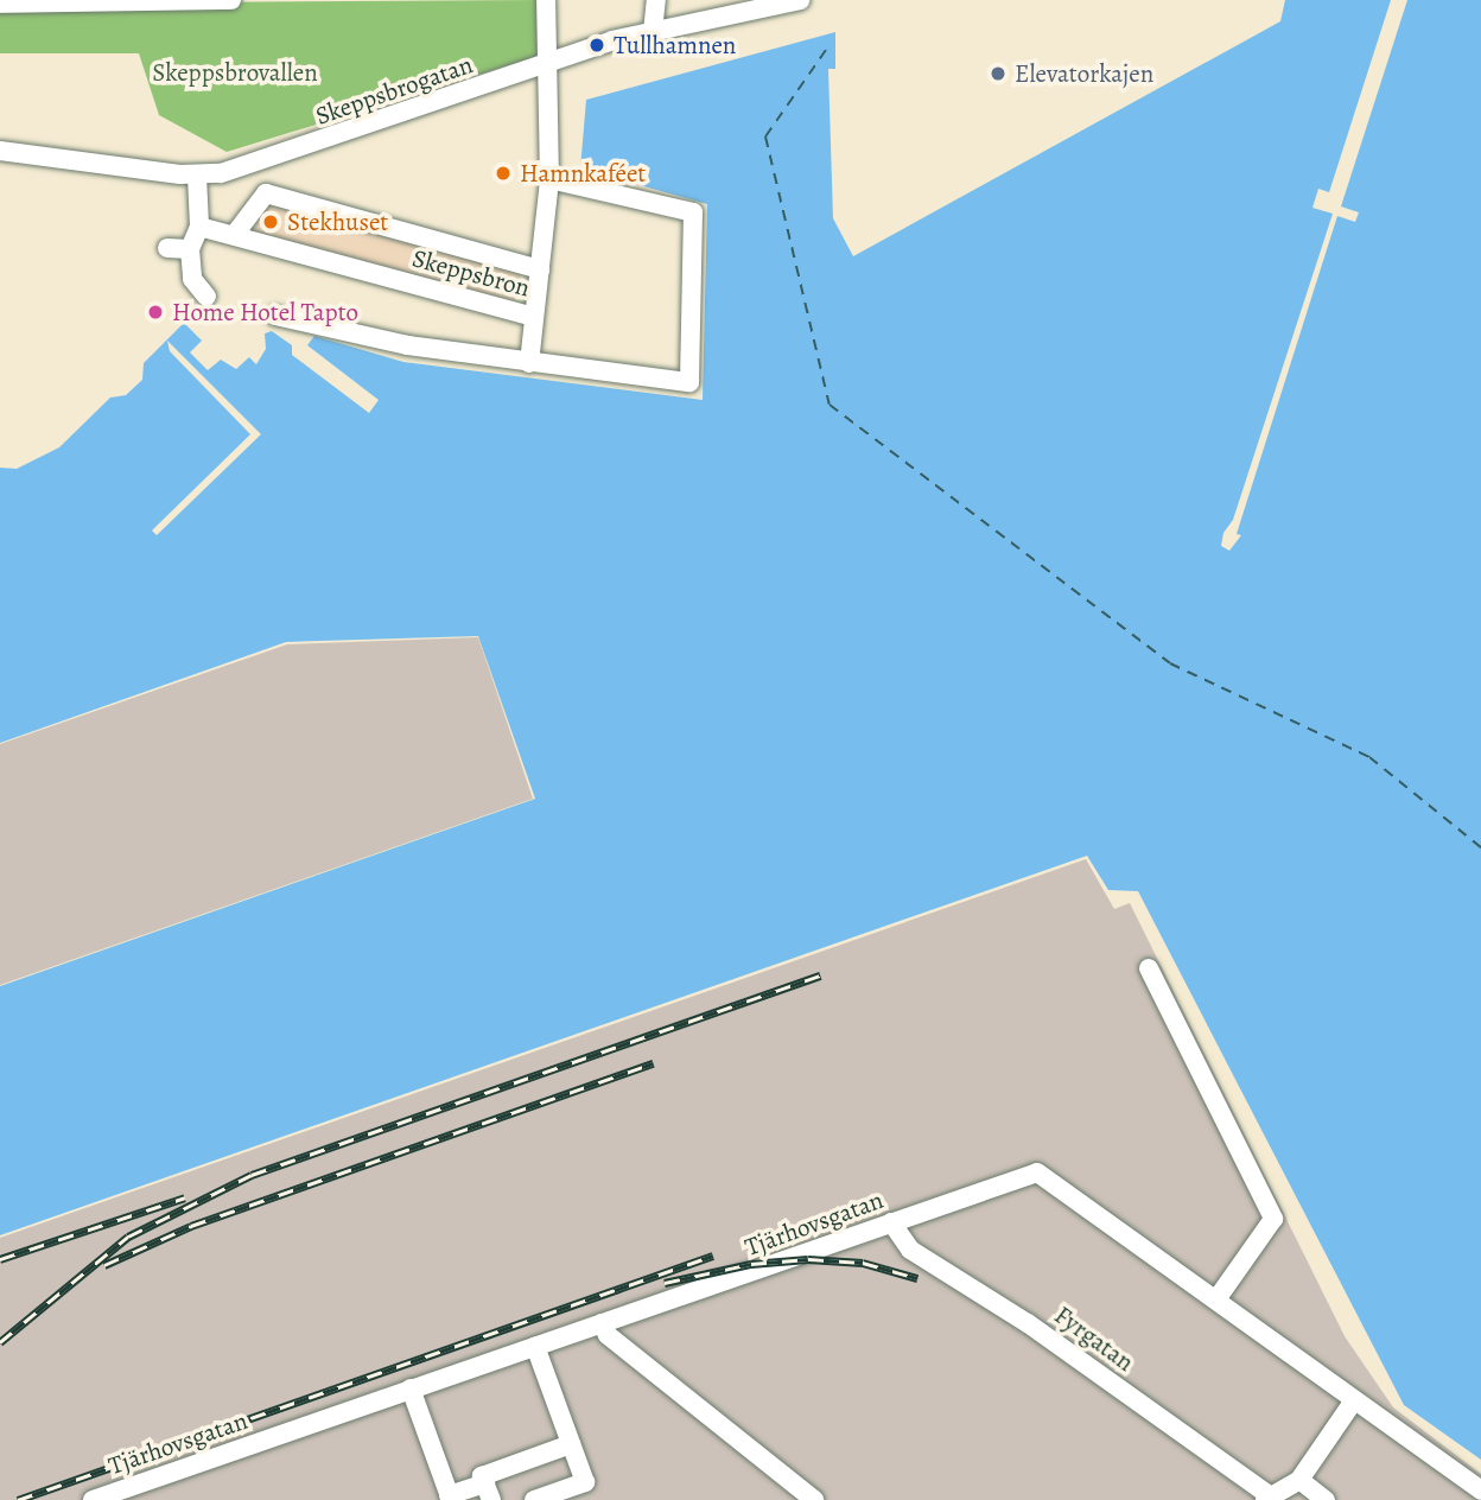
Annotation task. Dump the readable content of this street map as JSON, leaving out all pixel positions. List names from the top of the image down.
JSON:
{
  "streets": {
    "street": [
      "Skeppsbrogatan",
      "Skeppsbron",
      "Tjärhovsgatan",
      "Fyrgatan"
    ]
  },
  "crossings": [
    ["Skeppsbrogatan", "Skeppsbron"],
    ["Tjärhovsgatan", "Fyrgatan"]
  ],
  "parks": ["Skeppsbrovallen"],
  "places": [
    "Tullhamnen",
    "Elevatorkajen",
    "Hamnkaféet",
    "Stekhuset",
    "Home Hotel Tapto"
  ]
}
